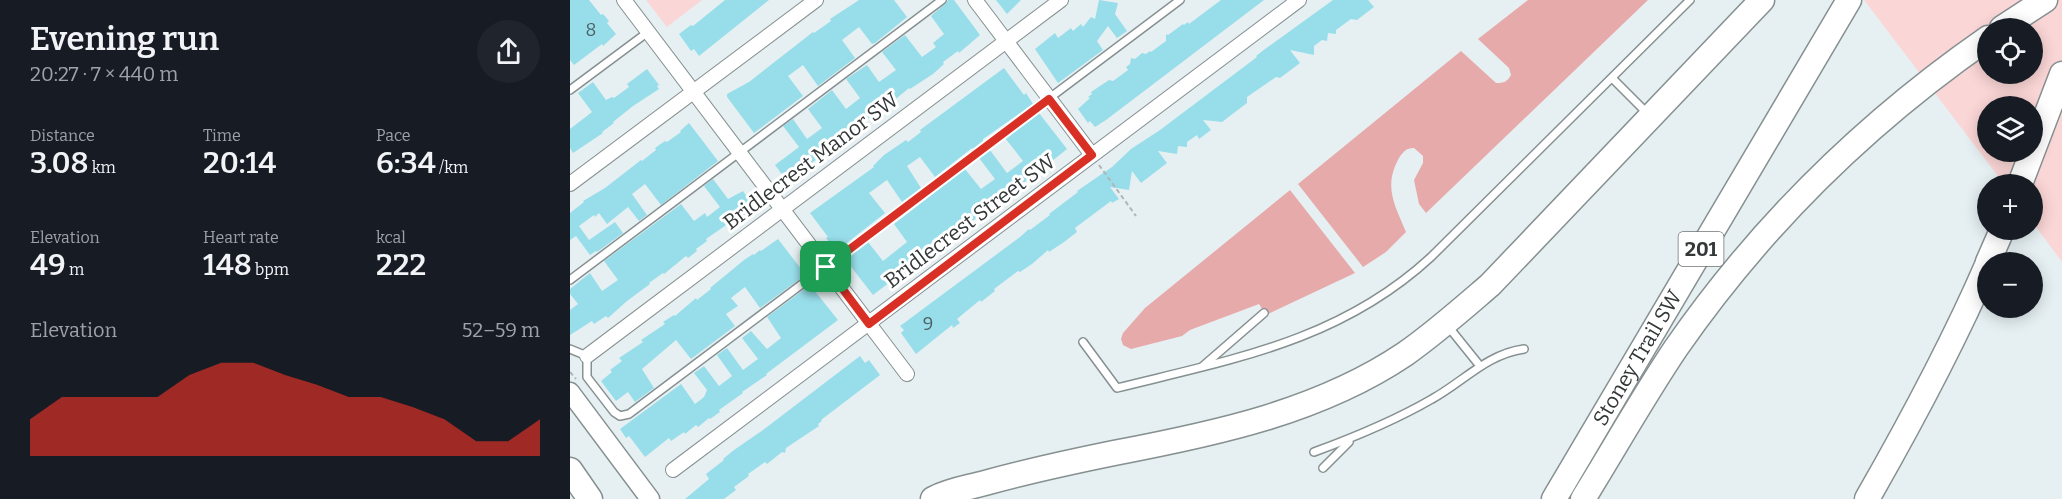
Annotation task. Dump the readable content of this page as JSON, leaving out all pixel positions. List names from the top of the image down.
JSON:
{
  "streets": {
    "highway": ["201", "Stoney Trail SW"],
    "street": ["Bridlecrest Manor SW", "Bridlecrest Street SW"]
  },
  "house_numbers": ["8", "9"],
  "page": {
    "heading": ["Evening run", "20:27 · 7 × 440 m"],
    "map_buttons": ["+", "−"],
    "stats": [
      ["Distance", "3.08 km"],
      ["Time", "20:14"],
      ["Pace", "6:34 /km"],
      ["Elevation", "49 m"],
      ["Heart rate", "148 bpm"],
      ["kcal", "222"]
    ],
    "chart": ["Elevation", "52–59 m"]
  }
}
